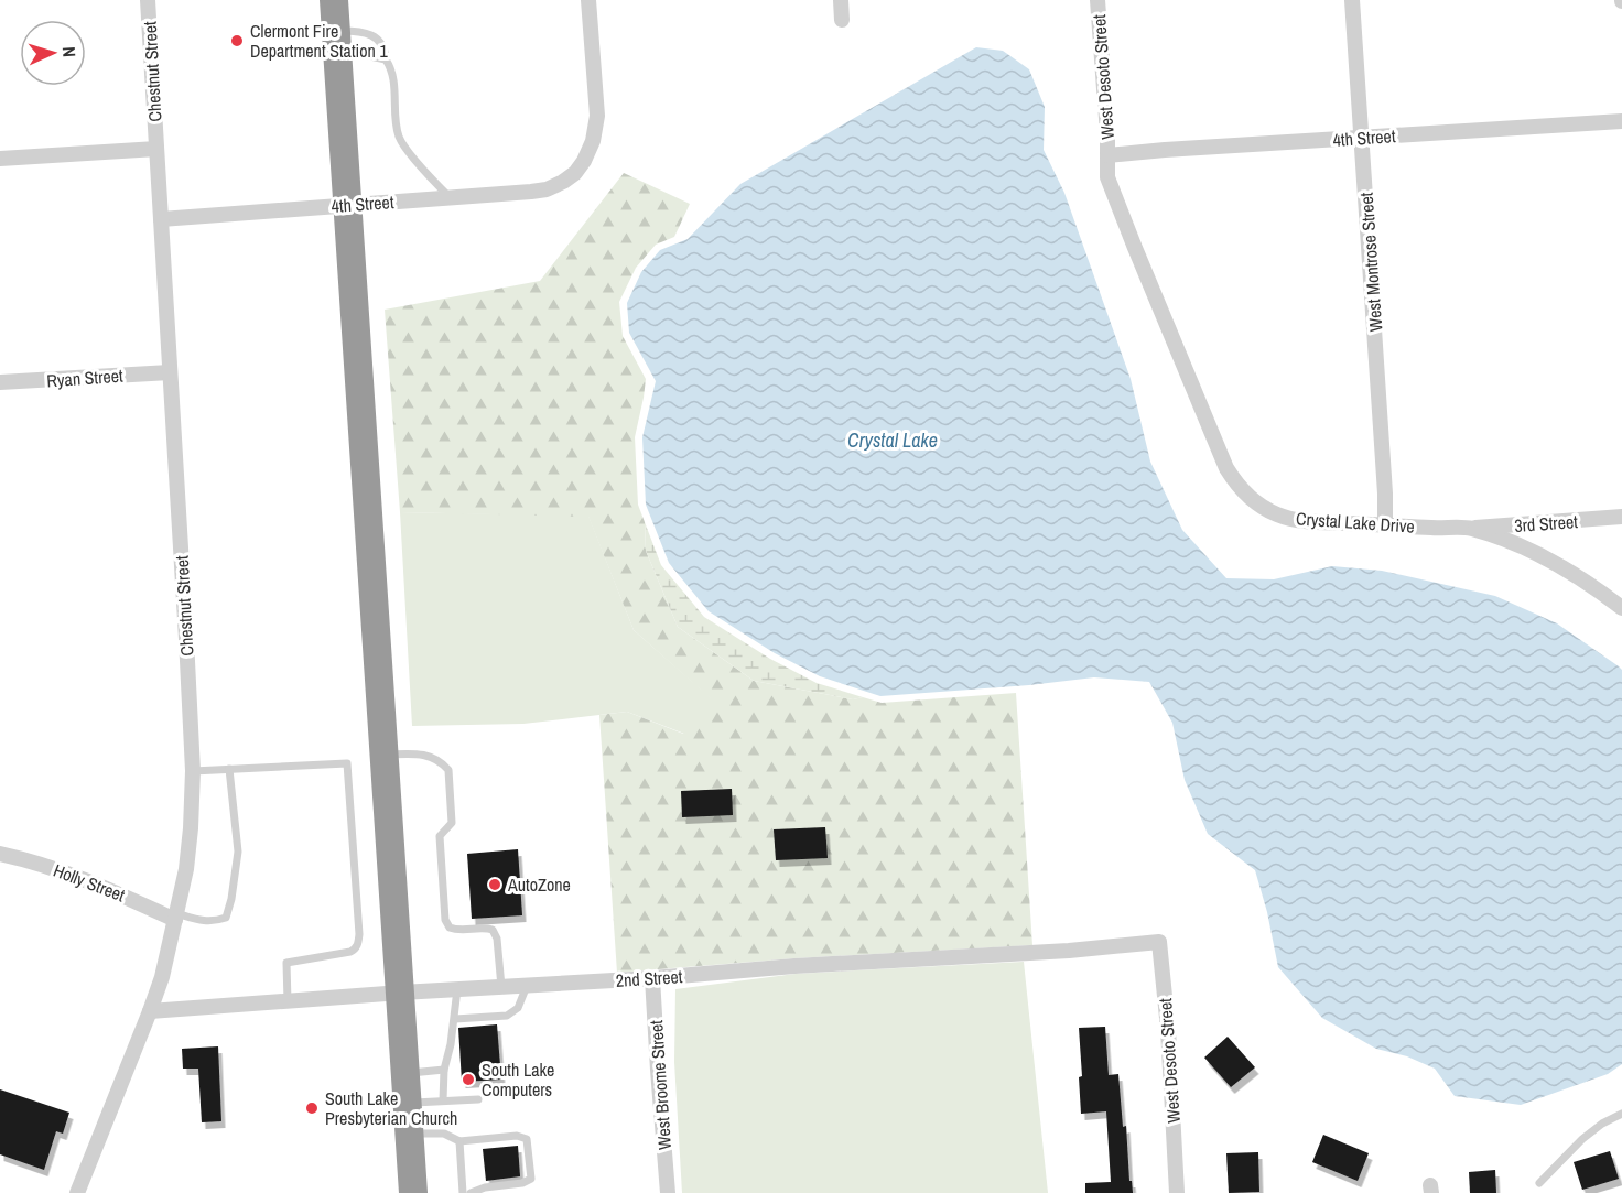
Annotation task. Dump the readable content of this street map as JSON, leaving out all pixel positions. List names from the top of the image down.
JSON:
{
  "streets": {
    "street": [
      "Chestnut Street",
      "West Desoto Street",
      "4th Street",
      "West Montrose Street",
      "Ryan Street",
      "Crystal Lake Drive",
      "3rd Street",
      "Holly Street",
      "2nd Street",
      "West Broome Street"
    ]
  },
  "crossings": [
    ["Chestnut Street", "4th Street"],
    ["Chestnut Street", "Ryan Street"],
    ["Chestnut Street", "Holly Street"],
    ["Chestnut Street", "2nd Street"],
    ["West Desoto Street", "4th Street"],
    ["West Desoto Street", "Crystal Lake Drive"],
    ["West Desoto Street", "2nd Street"],
    ["4th Street", "West Montrose Street"],
    ["4th Street", "Crystal Lake Drive"],
    ["West Montrose Street", "Crystal Lake Drive"],
    ["Crystal Lake Drive", "3rd Street"],
    ["2nd Street", "West Broome Street"]
  ],
  "water": ["Crystal Lake"],
  "places": [
    "Clermont Fire Department Station 1",
    "AutoZone",
    "South Lake Computers",
    "South Lake Presbyterian Church"
  ],
  "north": "right"
}
